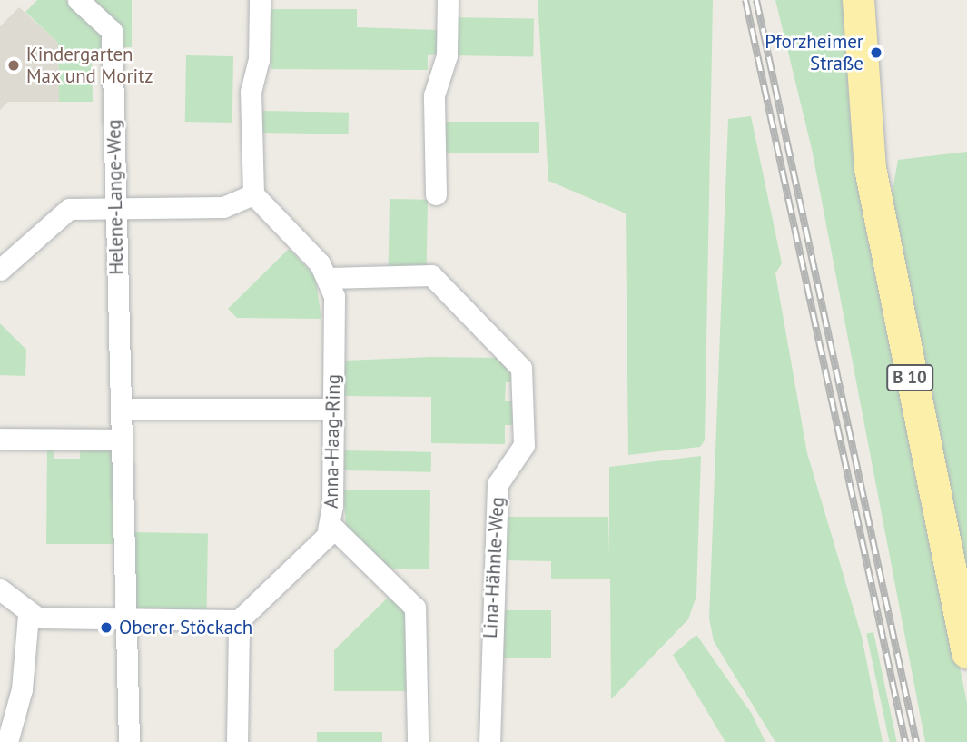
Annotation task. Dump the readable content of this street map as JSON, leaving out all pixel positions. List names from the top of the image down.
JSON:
{
  "streets": {
    "main road": ["B 10"],
    "street": ["Helene-Lange-Weg", "Anna-Haag-Ring", "Lina-Hähnle-Weg"]
  },
  "crossings": [
    ["Anna-Haag-Ring", "Lina-Hähnle-Weg"]
  ],
  "places": ["Pforzheimer Straße", "Kindergarten Max und Moritz", "Oberer Stöckach"]
}
